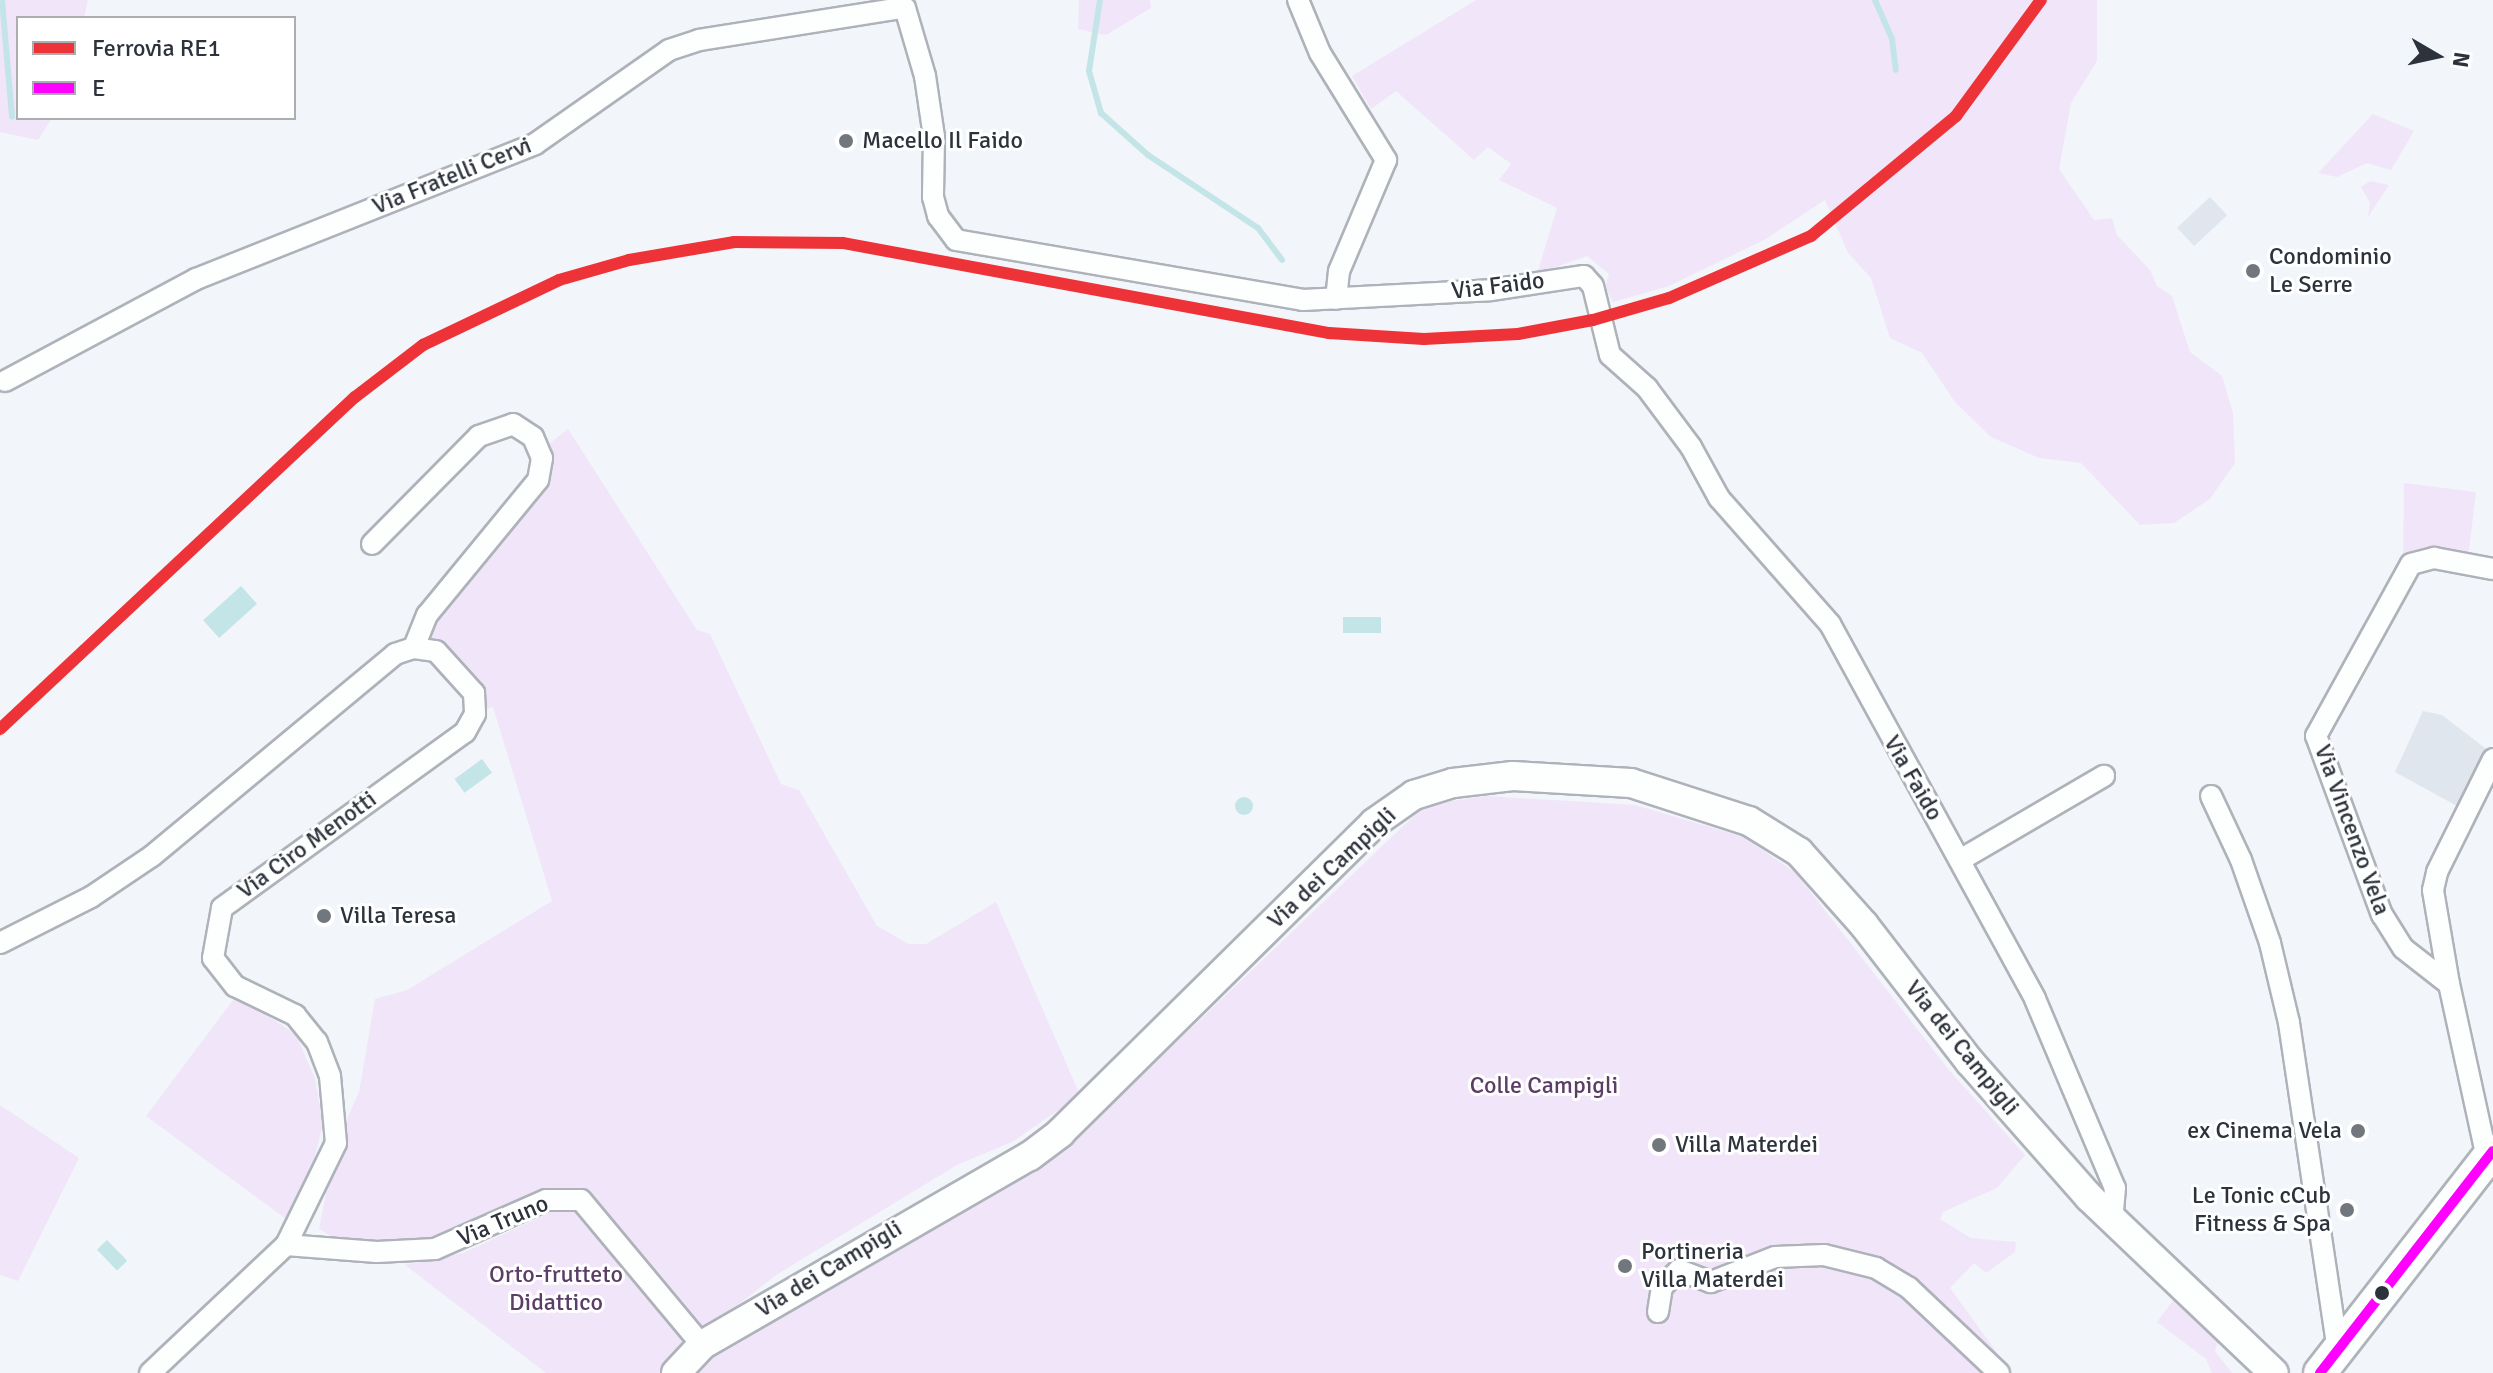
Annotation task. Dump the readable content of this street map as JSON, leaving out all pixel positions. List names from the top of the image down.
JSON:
{
  "streets": {
    "street": [
      "Via Fratelli Cervi",
      "Via Faido",
      "Via Vincenzo Vela",
      "Via Ciro Menotti",
      "Via dei Campigli",
      "Via Truno"
    ]
  },
  "crossings": [
    ["Via Fratelli Cervi", "Via Faido"],
    ["Via Faido", "Via dei Campigli"],
    ["Via Ciro Menotti", "Via Truno"],
    ["Via dei Campigli", "Via Truno"]
  ],
  "parks": ["Colle Campigli", "Orto-frutteto Didattico"],
  "places": [
    "Macello Il Faido",
    "Condominio Le Serre",
    "Villa Teresa",
    "ex Cinema Vela",
    "Villa Materdei",
    "Le Tonic cCub Fitness & Spa",
    "Portineria Villa Materdei"
  ],
  "lines": ["rail line RE1", "transit line E"],
  "legend": ["Ferrovia RE1", "E"],
  "north": "right"
}
